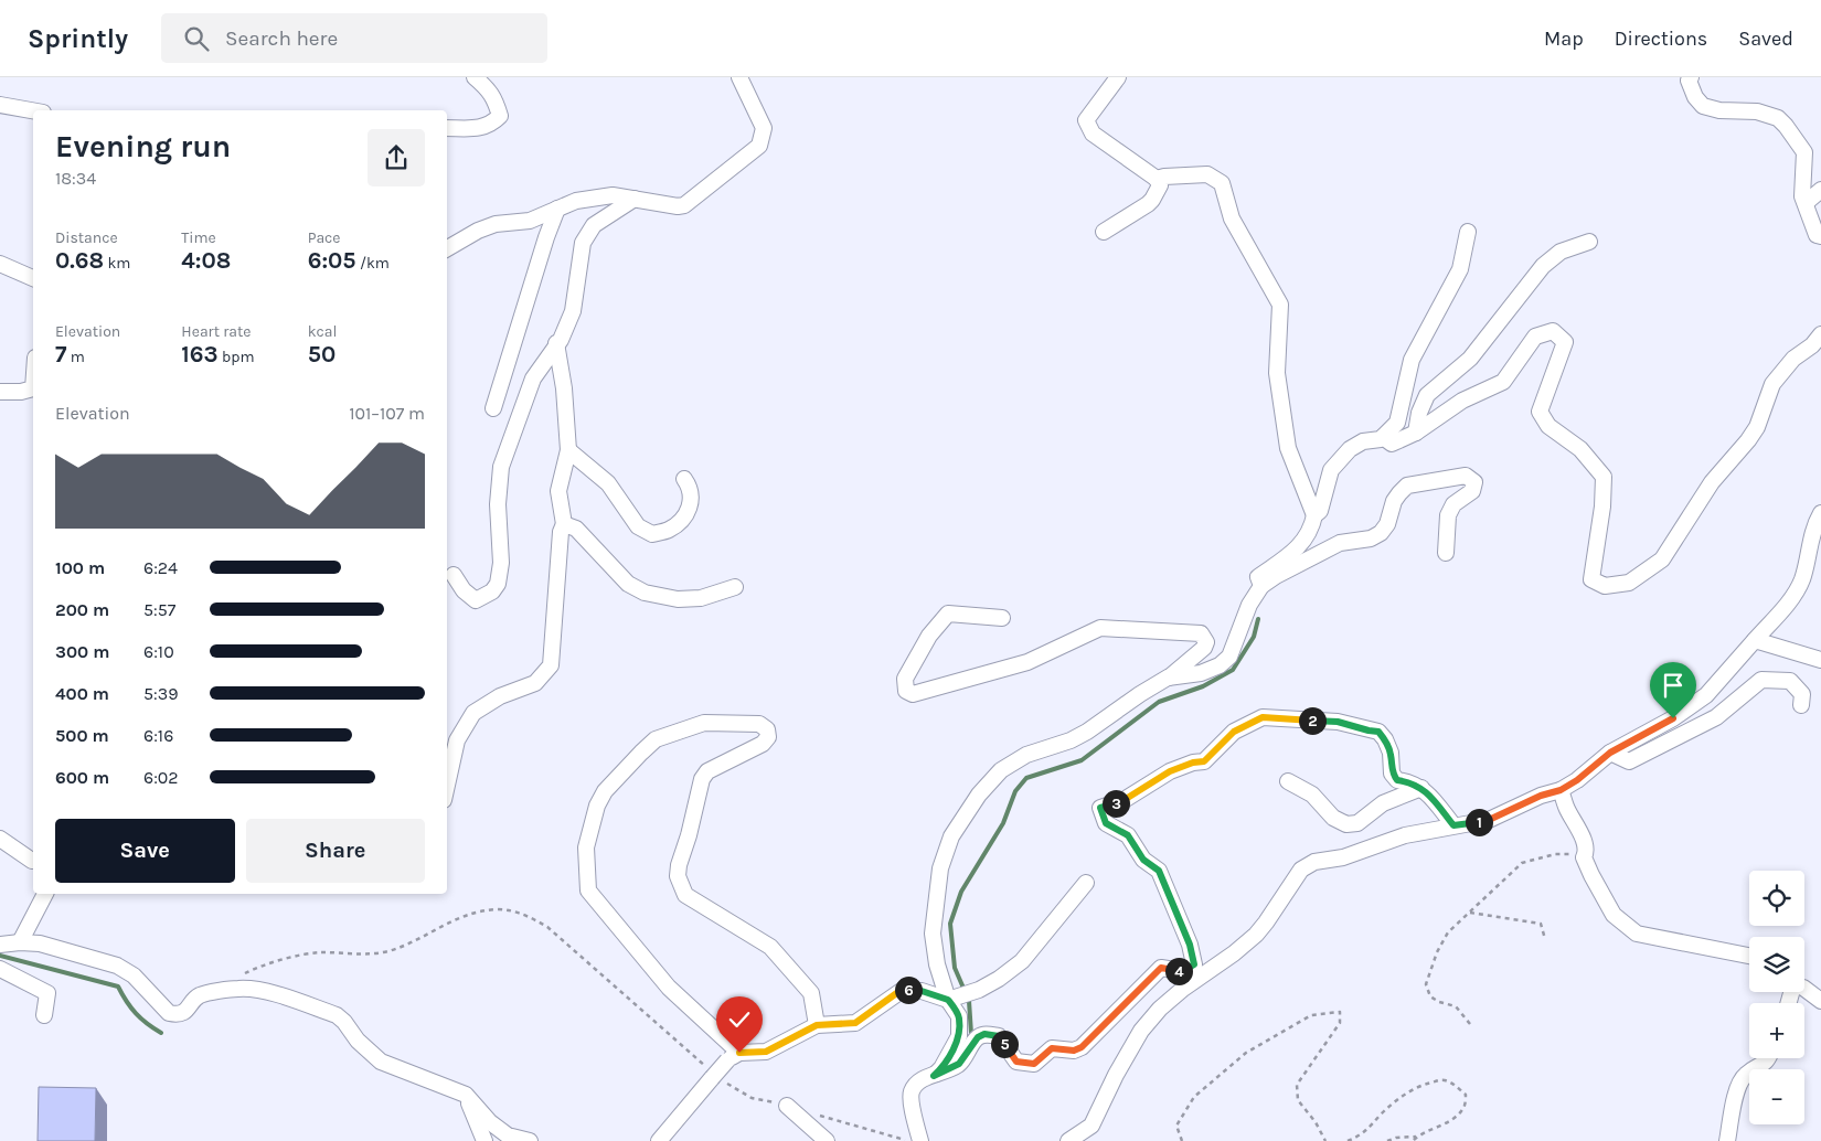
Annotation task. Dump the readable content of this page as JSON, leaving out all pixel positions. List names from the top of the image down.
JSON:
{
  "page": {
    "header": "Sprintly",
    "search": "Search here",
    "nav": ["Map", "Directions", "Saved"],
    "heading": ["Evening run", "18:34"],
    "stats": [
      ["Distance", "0.68 km"],
      ["Time", "4:08"],
      ["Pace", "6:05 /km"],
      ["Elevation", "7 m"],
      ["Heart rate", "163 bpm"],
      ["kcal", "50"]
    ],
    "chart": ["Elevation", "101–107 m"],
    "list": [
      {
        "name": "100 m",
        "note": "6:24"
      },
      {
        "name": "200 m",
        "note": "5:57"
      },
      {
        "name": "300 m",
        "note": "6:10"
      },
      {
        "name": "400 m",
        "note": "5:39"
      },
      {
        "name": "500 m",
        "note": "6:16"
      },
      {
        "name": "600 m",
        "note": "6:02"
      }
    ],
    "pins": [
      "2",
      "3",
      "1",
      "4",
      "6",
      "5"
    ],
    "buttons": ["Save", "Share"],
    "map_buttons": ["+", "−"]
  }
}
